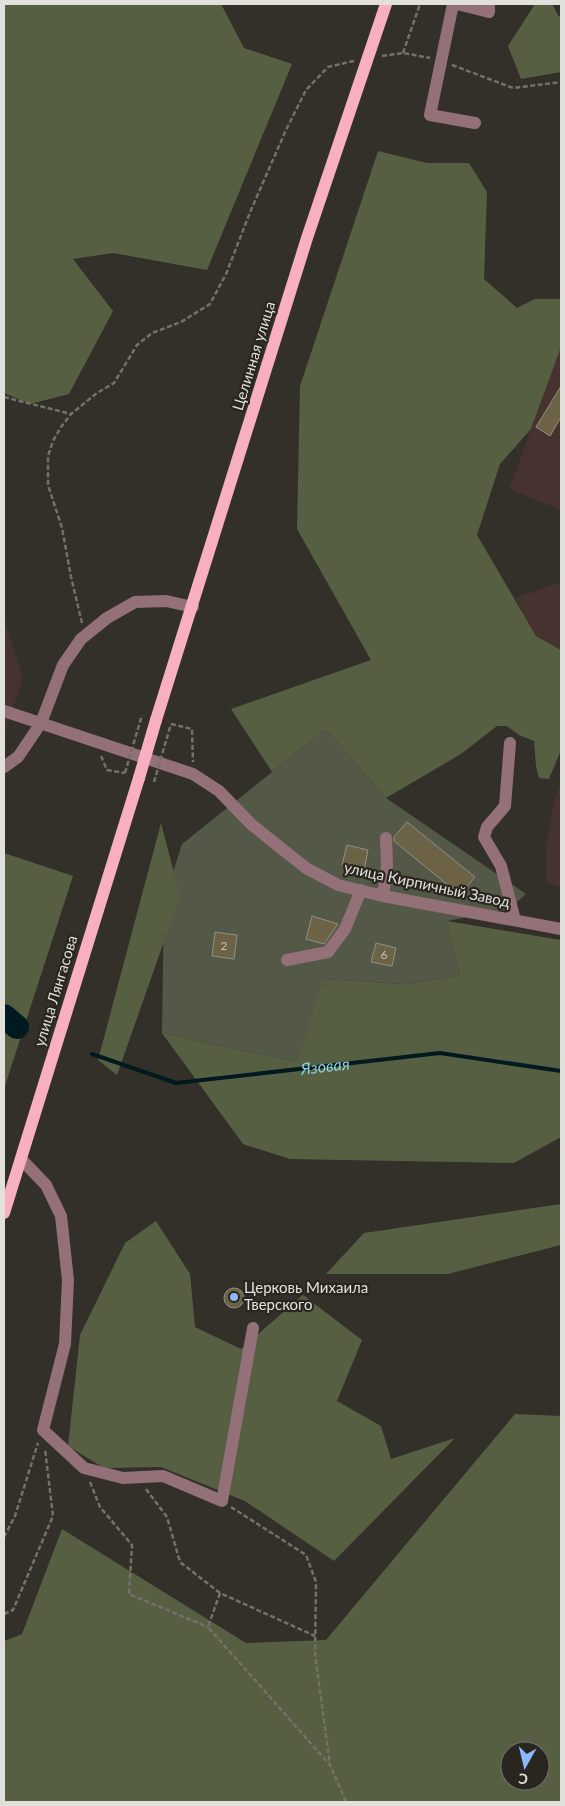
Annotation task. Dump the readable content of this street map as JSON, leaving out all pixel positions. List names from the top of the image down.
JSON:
{
  "streets": {
    "main road": ["Целинная улица", "улица Лянгасова"],
    "street": ["улица Кирпичный Завод"]
  },
  "crossings": [
    ["Целинная улица", "улица Лянгасова"]
  ],
  "water": ["Язовая"],
  "places": ["Церковь Михаила Тверского"],
  "house_numbers": ["2", "6"],
  "north": "bottom"
}
